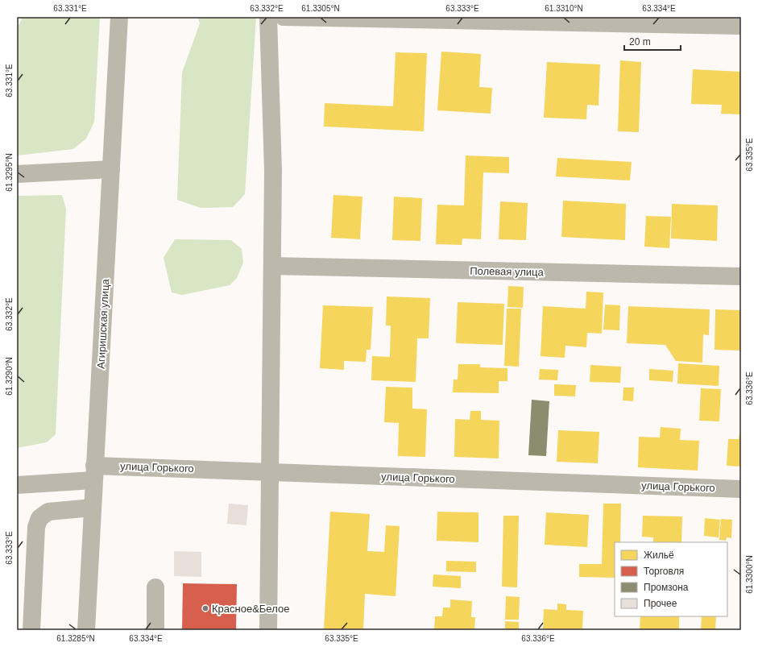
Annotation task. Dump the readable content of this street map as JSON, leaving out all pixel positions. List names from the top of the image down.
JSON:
{
  "streets": {
    "street": ["Полевая улица", "Агиришская улица", "улица Горького"]
  },
  "crossings": [
    ["Агиришская улица", "улица Горького"]
  ],
  "places": ["Красное&Белое"],
  "legend": [
    "Жильё",
    "Торговля",
    "Промзона",
    "Прочее"
  ],
  "scale_bar": "20 m",
  "coordinates": [
    "63.331°E",
    "63.332°E",
    "61.3305°N",
    "63.333°E",
    "61.3310°N",
    "63.334°E",
    "63.335°E",
    "61.3295°N",
    "61.3290°N",
    "63.336°E",
    "61.3300°N",
    "61.3285°N"
  ]
}
